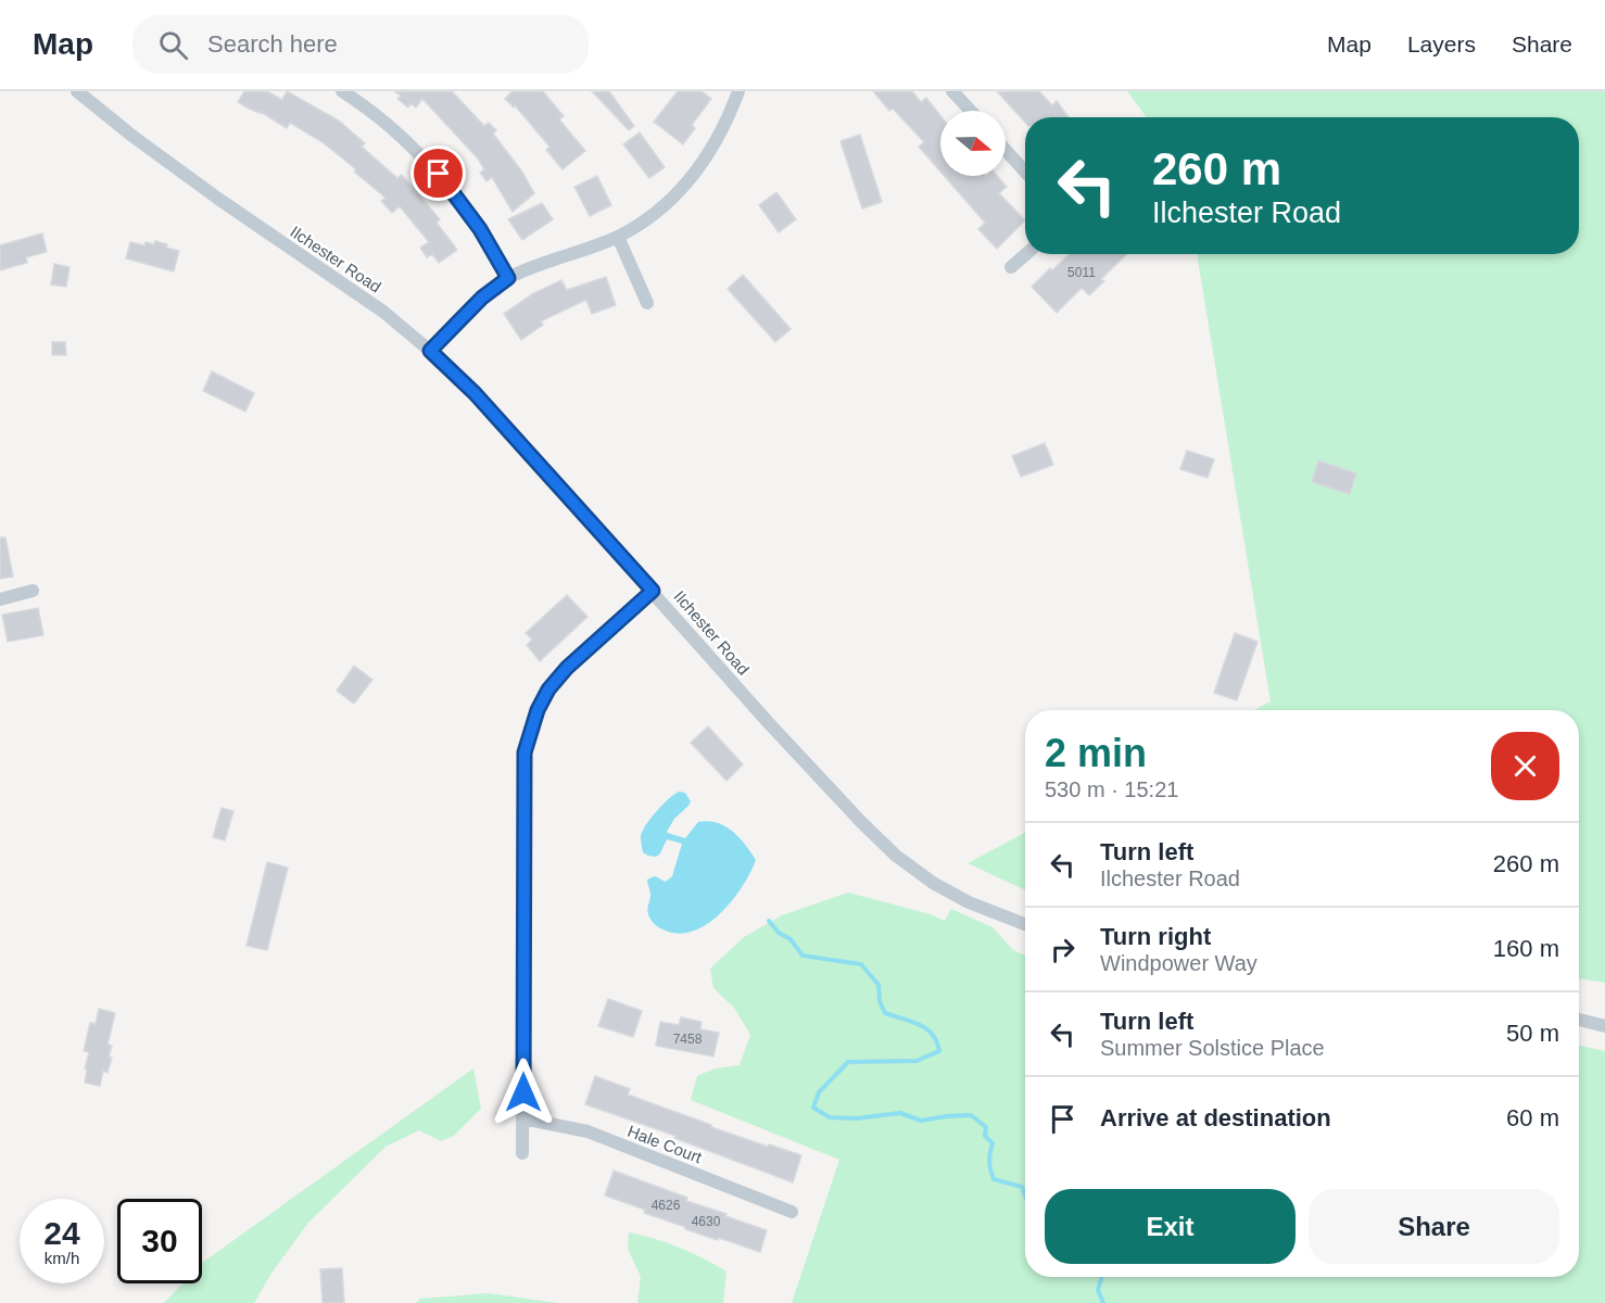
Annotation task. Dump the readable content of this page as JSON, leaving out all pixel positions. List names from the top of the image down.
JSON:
{
  "streets": {
    "street": ["Ilchester Road", "Hale Court"]
  },
  "house_numbers": [
    "5011",
    "7458",
    "4626",
    "4630"
  ],
  "north": "right",
  "page": {
    "header": "Map",
    "search": "Search here",
    "nav": ["Map", "Layers", "Share"],
    "turn": ["260 m", "Ilchester Road"],
    "heading": ["2 min", "530 m · 15:21"],
    "list": [
      {
        "name": "Turn left",
        "note": "Ilchester Road",
        "value": "260 m"
      },
      {
        "name": "Turn right",
        "note": "Windpower Way",
        "value": "160 m"
      },
      {
        "name": "Turn left",
        "note": "Summer Solstice Place",
        "value": "50 m"
      },
      {
        "name": "Arrive at destination",
        "value": "60 m"
      }
    ],
    "buttons": ["Exit", "Share"],
    "speed": "24 km/h",
    "limit": "30"
  }
}
